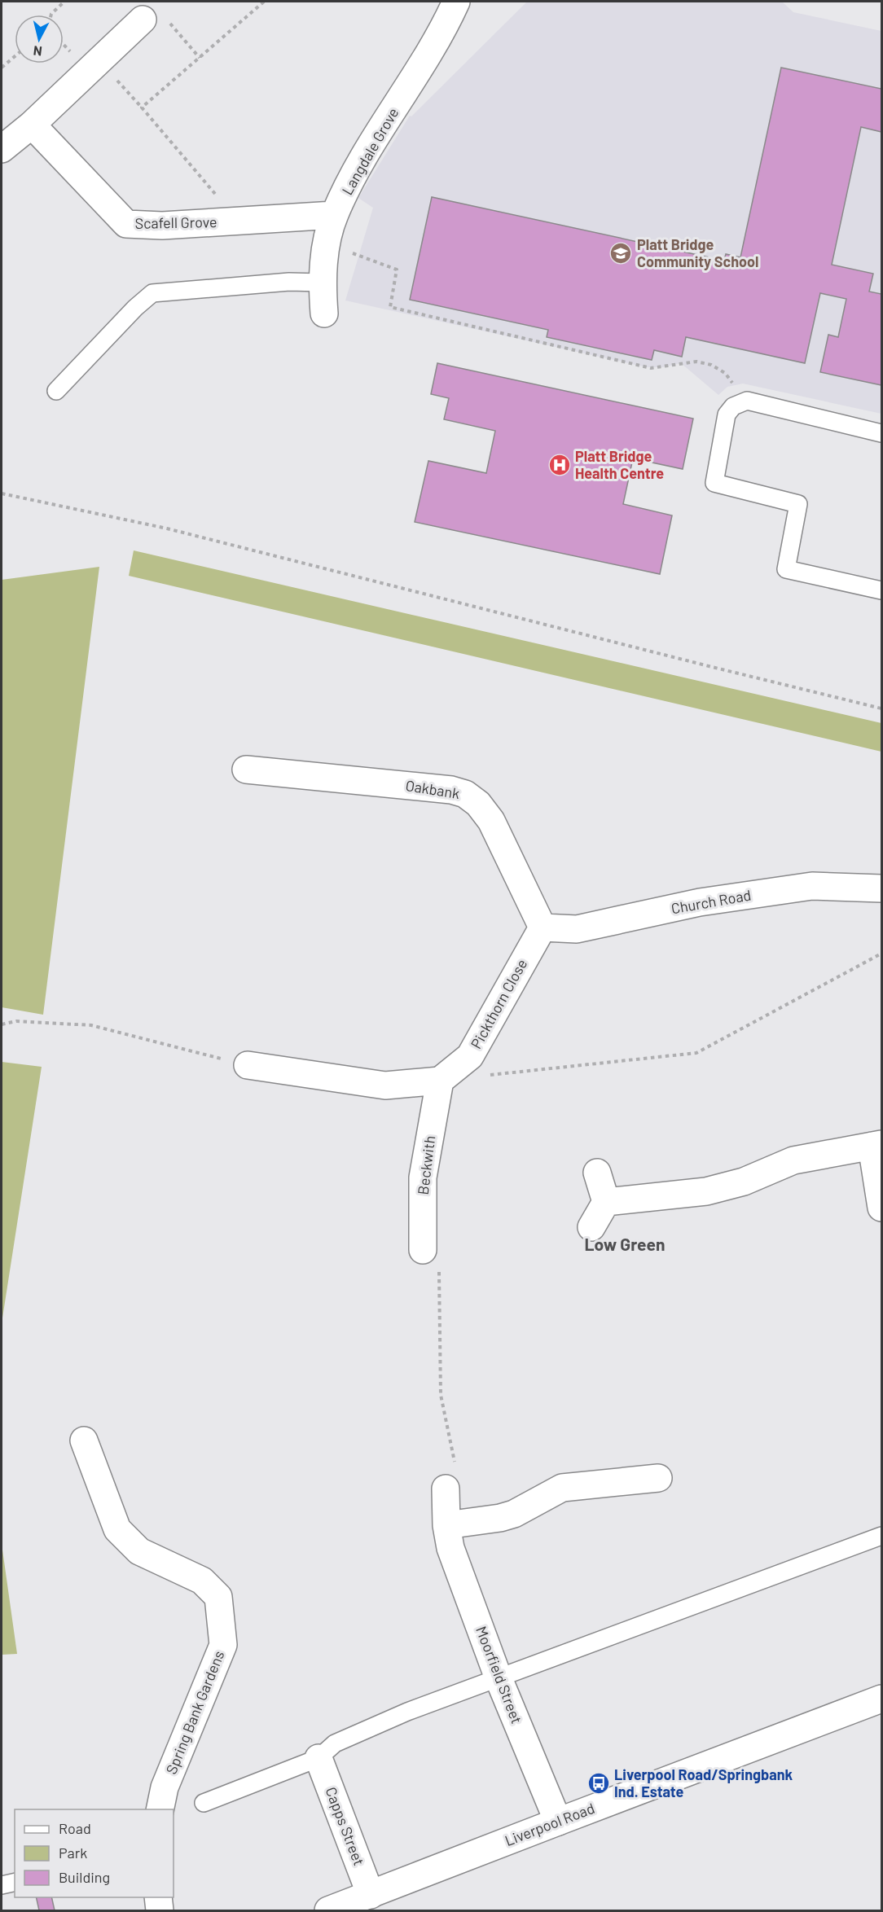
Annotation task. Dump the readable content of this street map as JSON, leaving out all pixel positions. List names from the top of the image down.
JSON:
{
  "streets": {
    "street": [
      "Langdale Grove",
      "Scafell Grove",
      "Oakbank",
      "Church Road",
      "Pickthorn Close",
      "Beckwith",
      "Moorfield Street",
      "Spring Bank Gardens",
      "Liverpool Road",
      "Capps Street"
    ]
  },
  "crossings": [
    ["Langdale Grove", "Scafell Grove"],
    ["Oakbank", "Church Road"],
    ["Oakbank", "Pickthorn Close"],
    ["Church Road", "Pickthorn Close"],
    ["Pickthorn Close", "Beckwith"],
    ["Moorfield Street", "Liverpool Road"],
    ["Liverpool Road", "Capps Street"]
  ],
  "districts": ["Low Green"],
  "places": {
    "school or university": ["Platt Bridge Community School"],
    "hospital": ["Platt Bridge Health Centre"],
    "bus stop": ["Liverpool Road/Springbank Ind. Estate"]
  },
  "legend": ["Road", "Park", "Building"],
  "north": "bottom"
}
